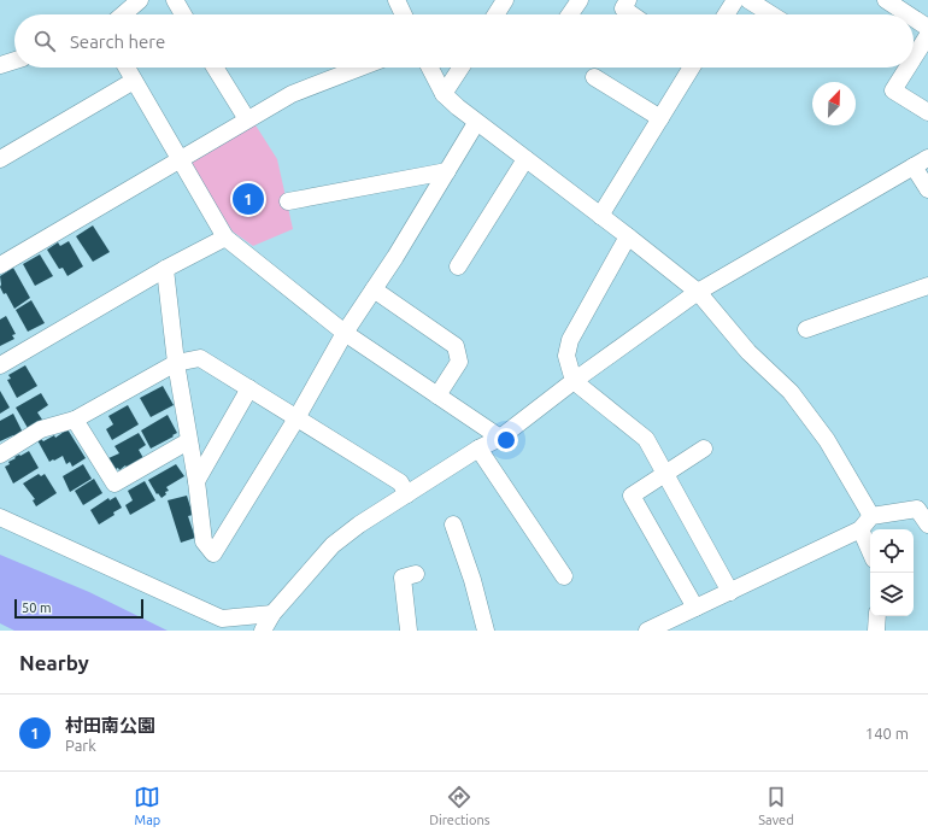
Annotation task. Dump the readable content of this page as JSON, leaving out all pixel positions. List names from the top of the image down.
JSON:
{
  "scale_bar": "50 m",
  "north": "top right",
  "page": {
    "search": "Search here",
    "pins": "1",
    "scale": "50 m",
    "heading": "Nearby",
    "list": [
      {
        "mark": "1",
        "name": "村田南公園",
        "note": "Park",
        "value": "140 m"
      }
    ],
    "nav": ["Map", "Directions", "Saved"]
  }
}
